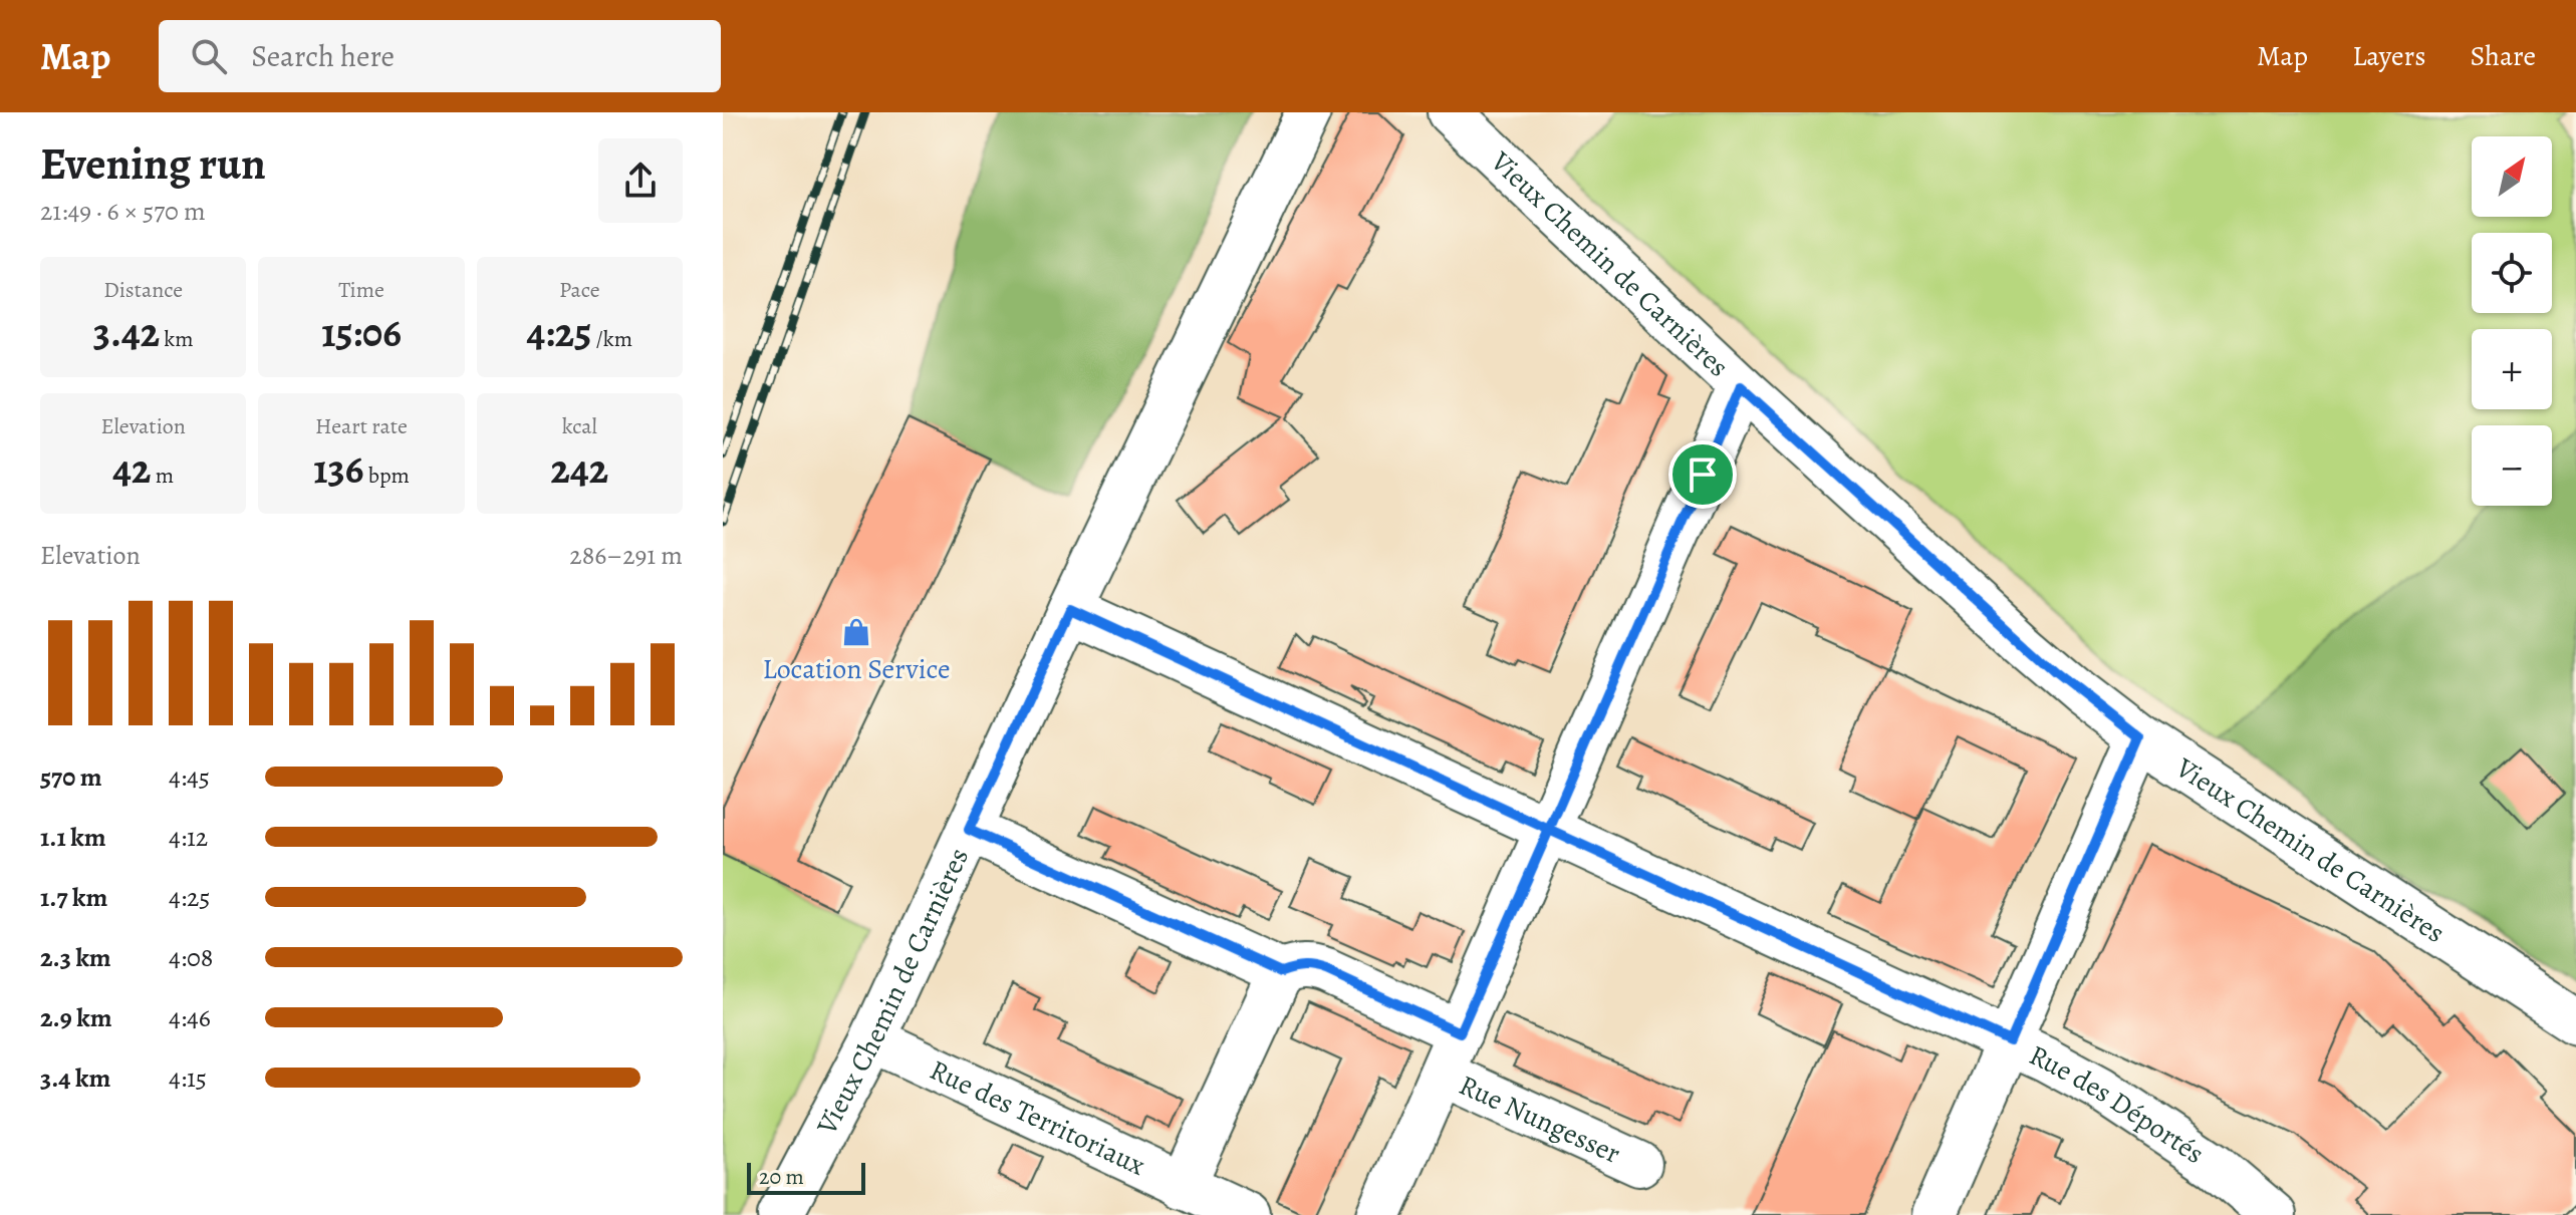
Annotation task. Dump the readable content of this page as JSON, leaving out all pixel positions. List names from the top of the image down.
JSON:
{
  "streets": {
    "street": [
      "Vieux Chemin de Carnières",
      "Rue des Déportés",
      "Rue des Territoriaux",
      "Rue Nungesser"
    ]
  },
  "crossings": [
    ["Vieux Chemin de Carnières", "Rue des Déportés"],
    ["Vieux Chemin de Carnières", "Rue des Territoriaux"],
    ["Vieux Chemin de Carnières", "Rue Nungesser"]
  ],
  "places": {
    "shop": ["Location Service"]
  },
  "scale_bar": "20 m",
  "north": "top right",
  "page": {
    "header": "Map",
    "search": "Search here",
    "nav": ["Map", "Layers", "Share"],
    "heading": ["Evening run", "21:49 · 6 × 570 m"],
    "map_buttons": ["+", "−"],
    "stats": [
      ["Distance", "3.42 km"],
      ["Time", "15:06"],
      ["Pace", "4:25 /km"],
      ["Elevation", "42 m"],
      ["Heart rate", "136 bpm"],
      ["kcal", "242"]
    ],
    "chart": ["Elevation", "286–291 m"],
    "list": [
      {
        "name": "570 m",
        "note": "4:45"
      },
      {
        "name": "1.1 km",
        "note": "4:12"
      },
      {
        "name": "1.7 km",
        "note": "4:25"
      },
      {
        "name": "2.3 km",
        "note": "4:08"
      },
      {
        "name": "2.9 km",
        "note": "4:46"
      },
      {
        "name": "3.4 km",
        "note": "4:15"
      }
    ],
    "scale": "20 m"
  }
}
